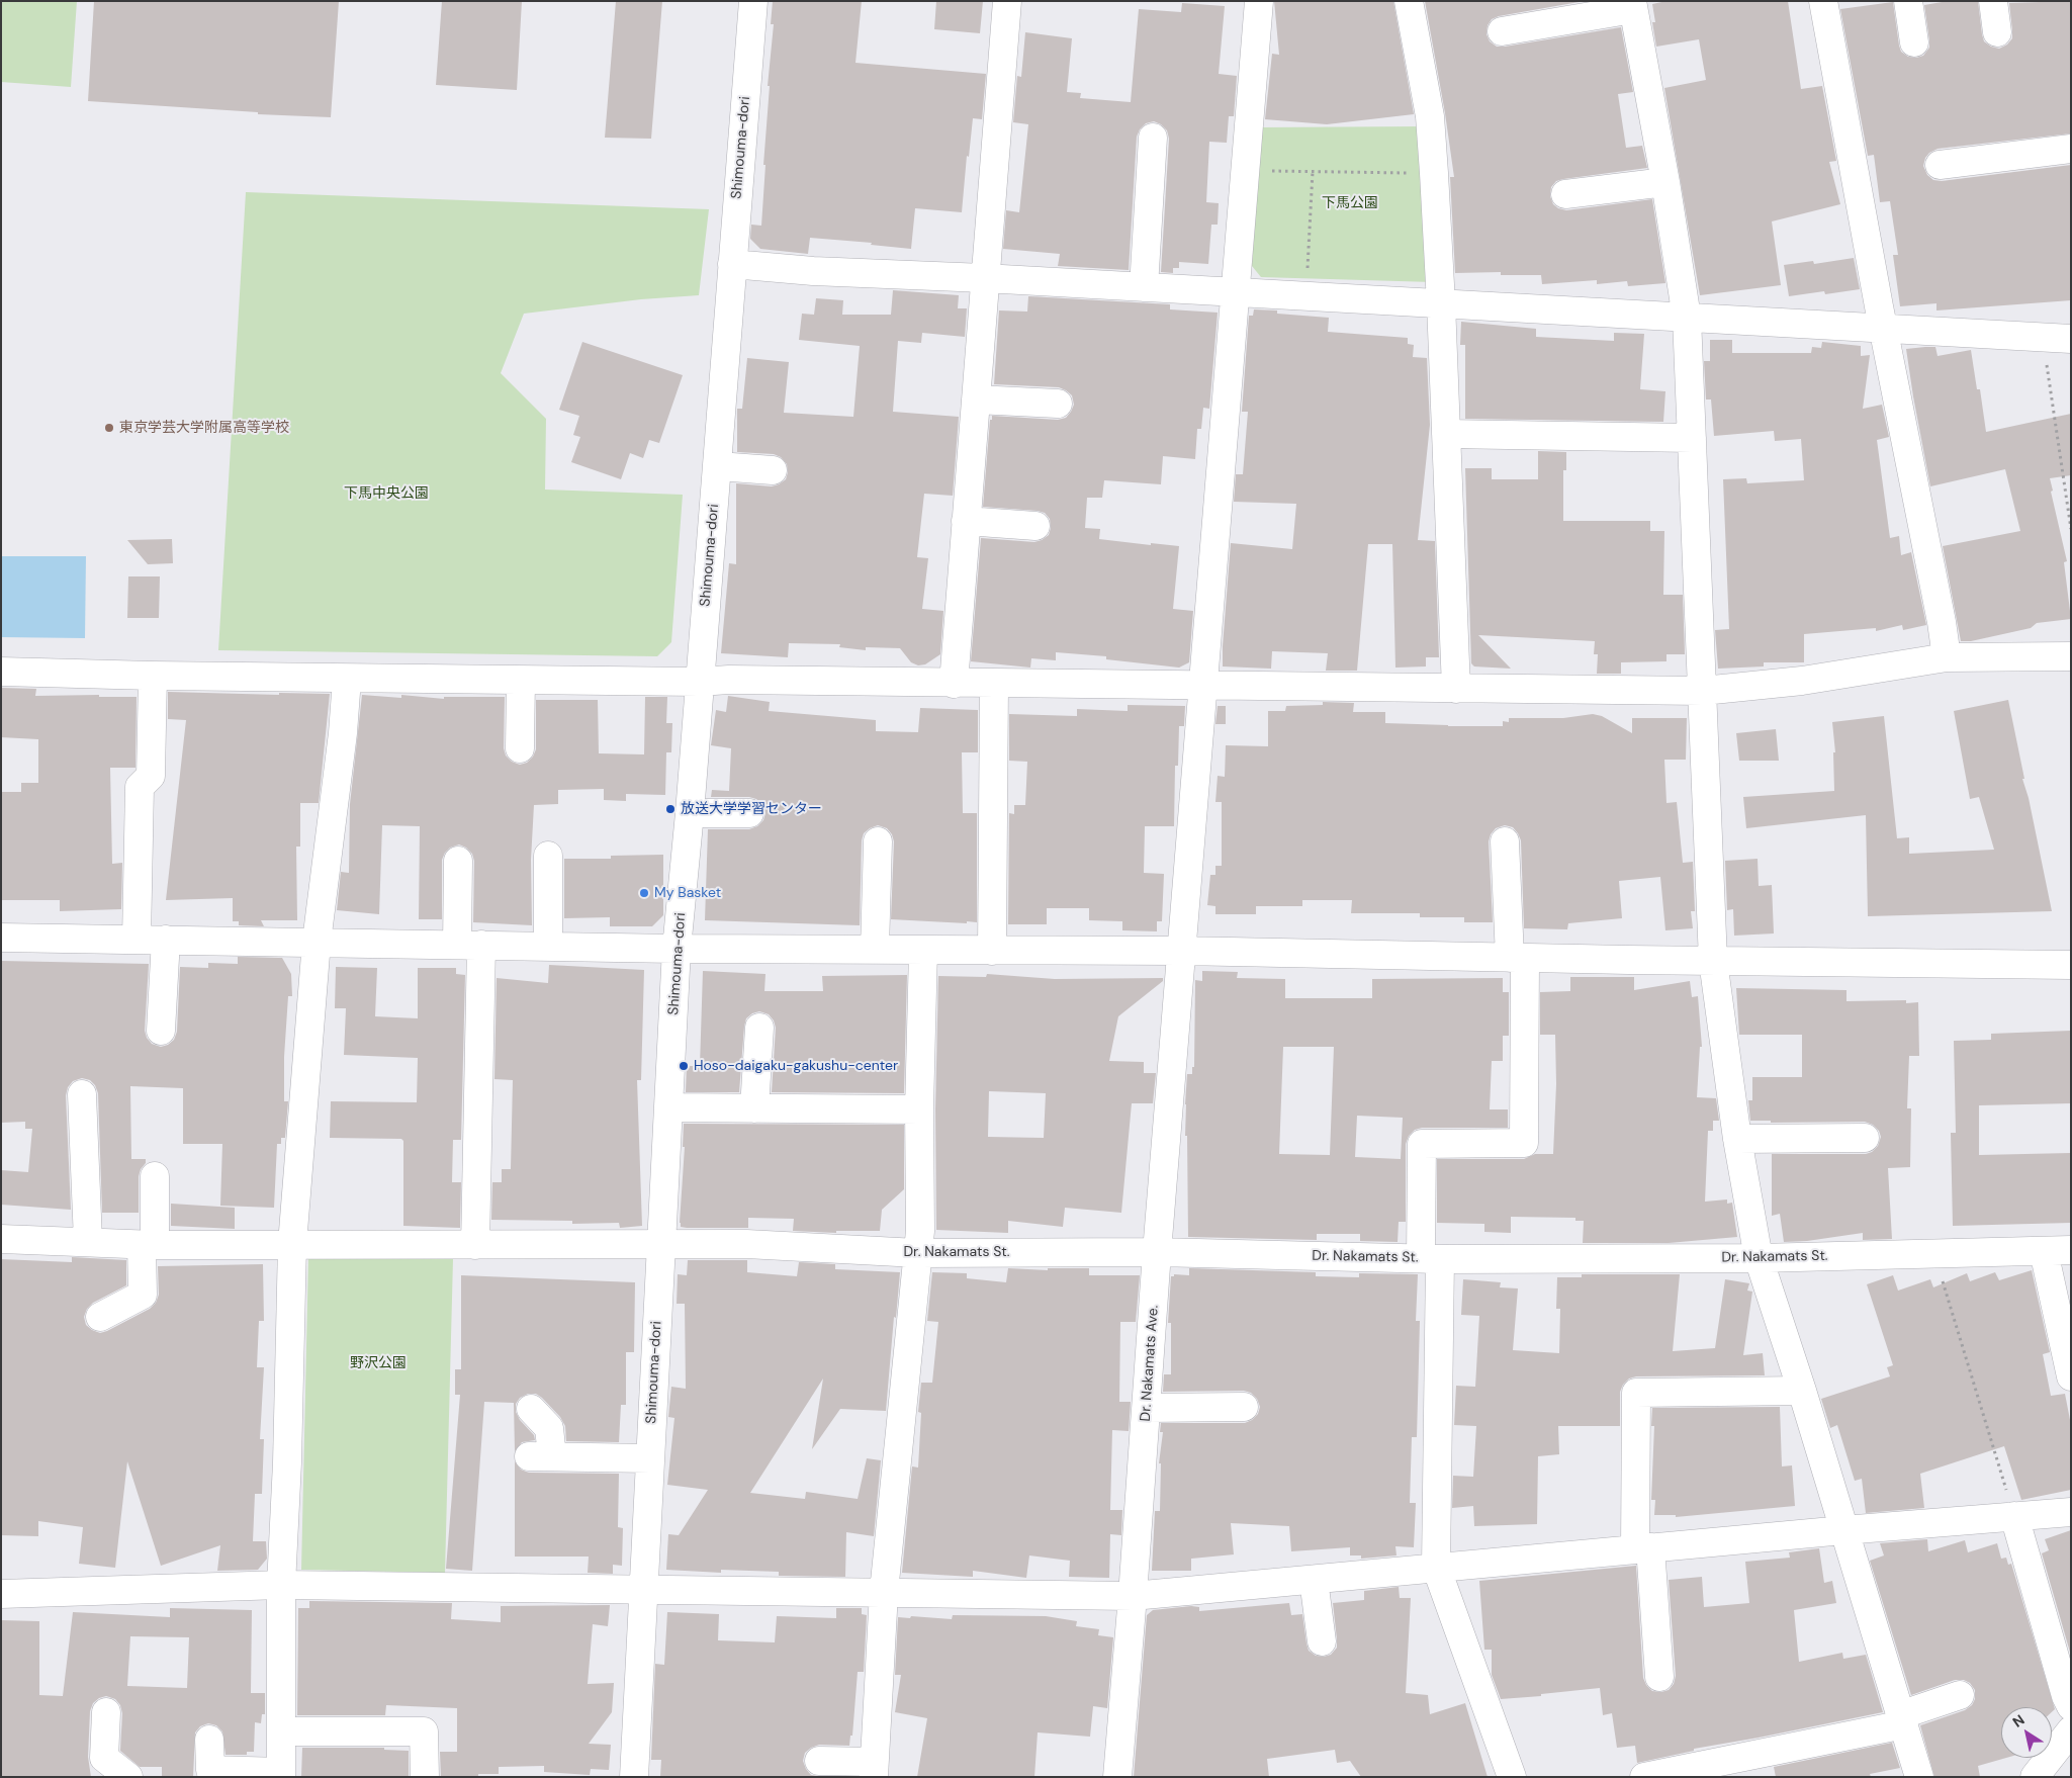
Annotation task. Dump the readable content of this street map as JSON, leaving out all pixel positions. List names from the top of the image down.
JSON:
{
  "streets": {
    "street": ["Shimouma-dori", "Dr. Nakamats St.", "Dr. Nakamats Ave."]
  },
  "crossings": [
    ["Shimouma-dori", "Dr. Nakamats St."],
    ["Dr. Nakamats St.", "Dr. Nakamats Ave."]
  ],
  "parks": ["下馬公園", "下馬中央公園", "野沢公園"],
  "places": [
    "東京学芸大学附属高等学校",
    "放送大学学習センター",
    "My Basket",
    "Hoso-daigaku-gakushu-center"
  ],
  "north": "top left"
}
